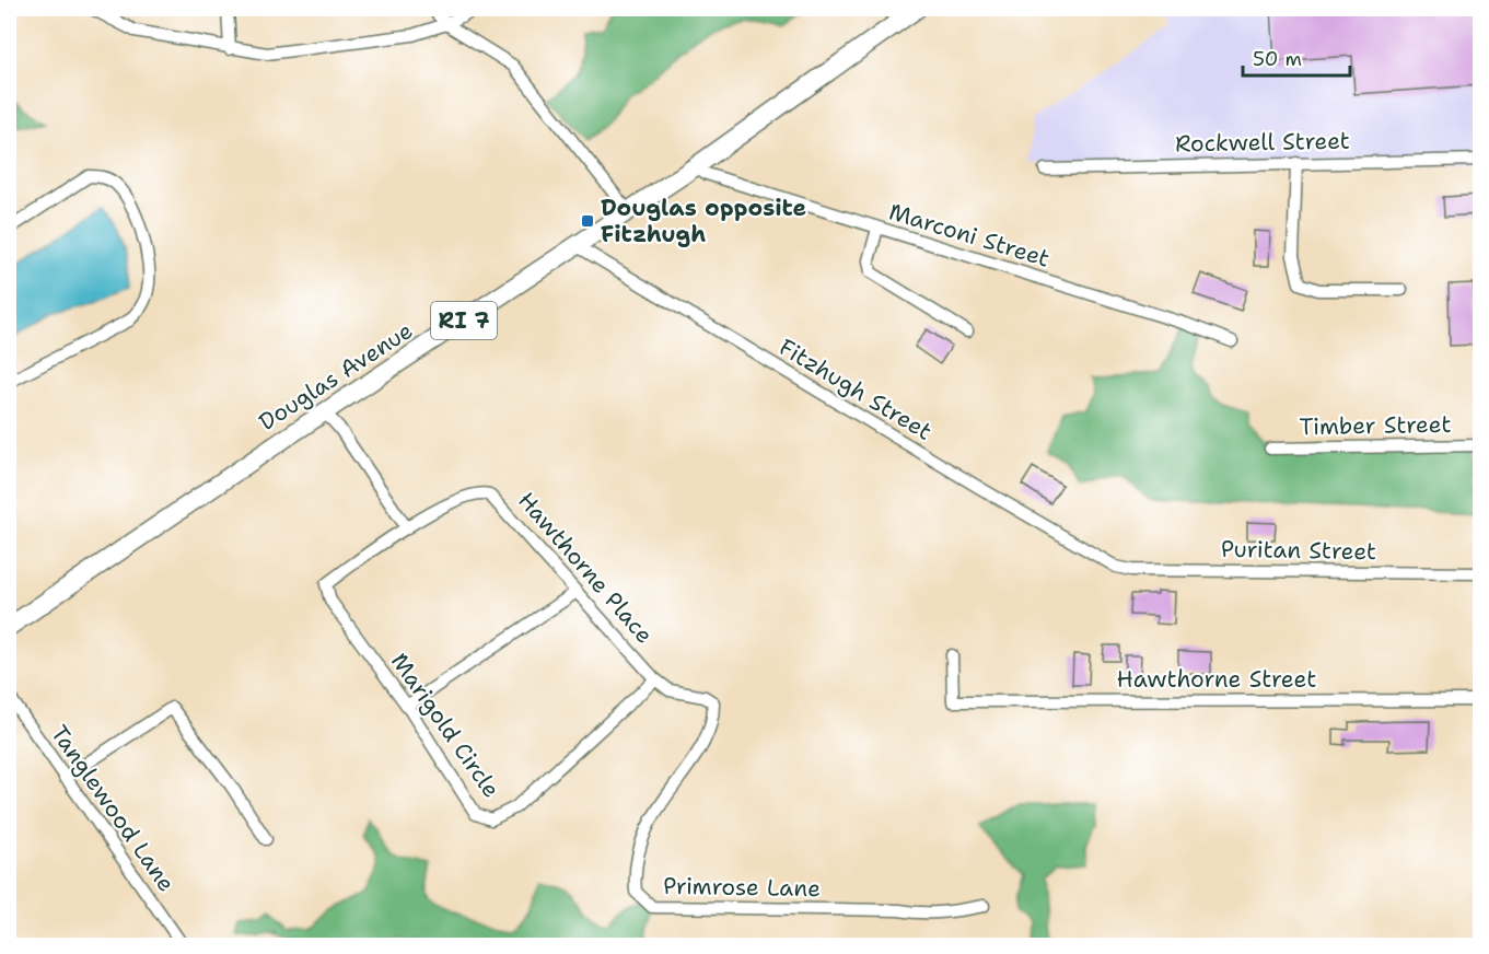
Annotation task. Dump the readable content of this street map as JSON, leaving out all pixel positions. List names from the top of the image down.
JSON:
{
  "streets": {
    "main road": ["RI 7", "Douglas Avenue"],
    "street": [
      "Rockwell Street",
      "Marconi Street",
      "Fitzhugh Street",
      "Timber Street",
      "Puritan Street",
      "Hawthorne Place",
      "Hawthorne Street",
      "Marigold Circle",
      "Tanglewood Lane",
      "Primrose Lane"
    ]
  },
  "crossings": [
    ["Marconi Street", "Douglas Avenue"],
    ["Douglas Avenue", "Fitzhugh Street"],
    ["Fitzhugh Street", "Puritan Street"],
    ["Hawthorne Place", "Marigold Circle"],
    ["Hawthorne Place", "Primrose Lane"]
  ],
  "places": {
    "transit": ["Douglas opposite Fitzhugh"]
  },
  "scale_bar": "50 m"
}
